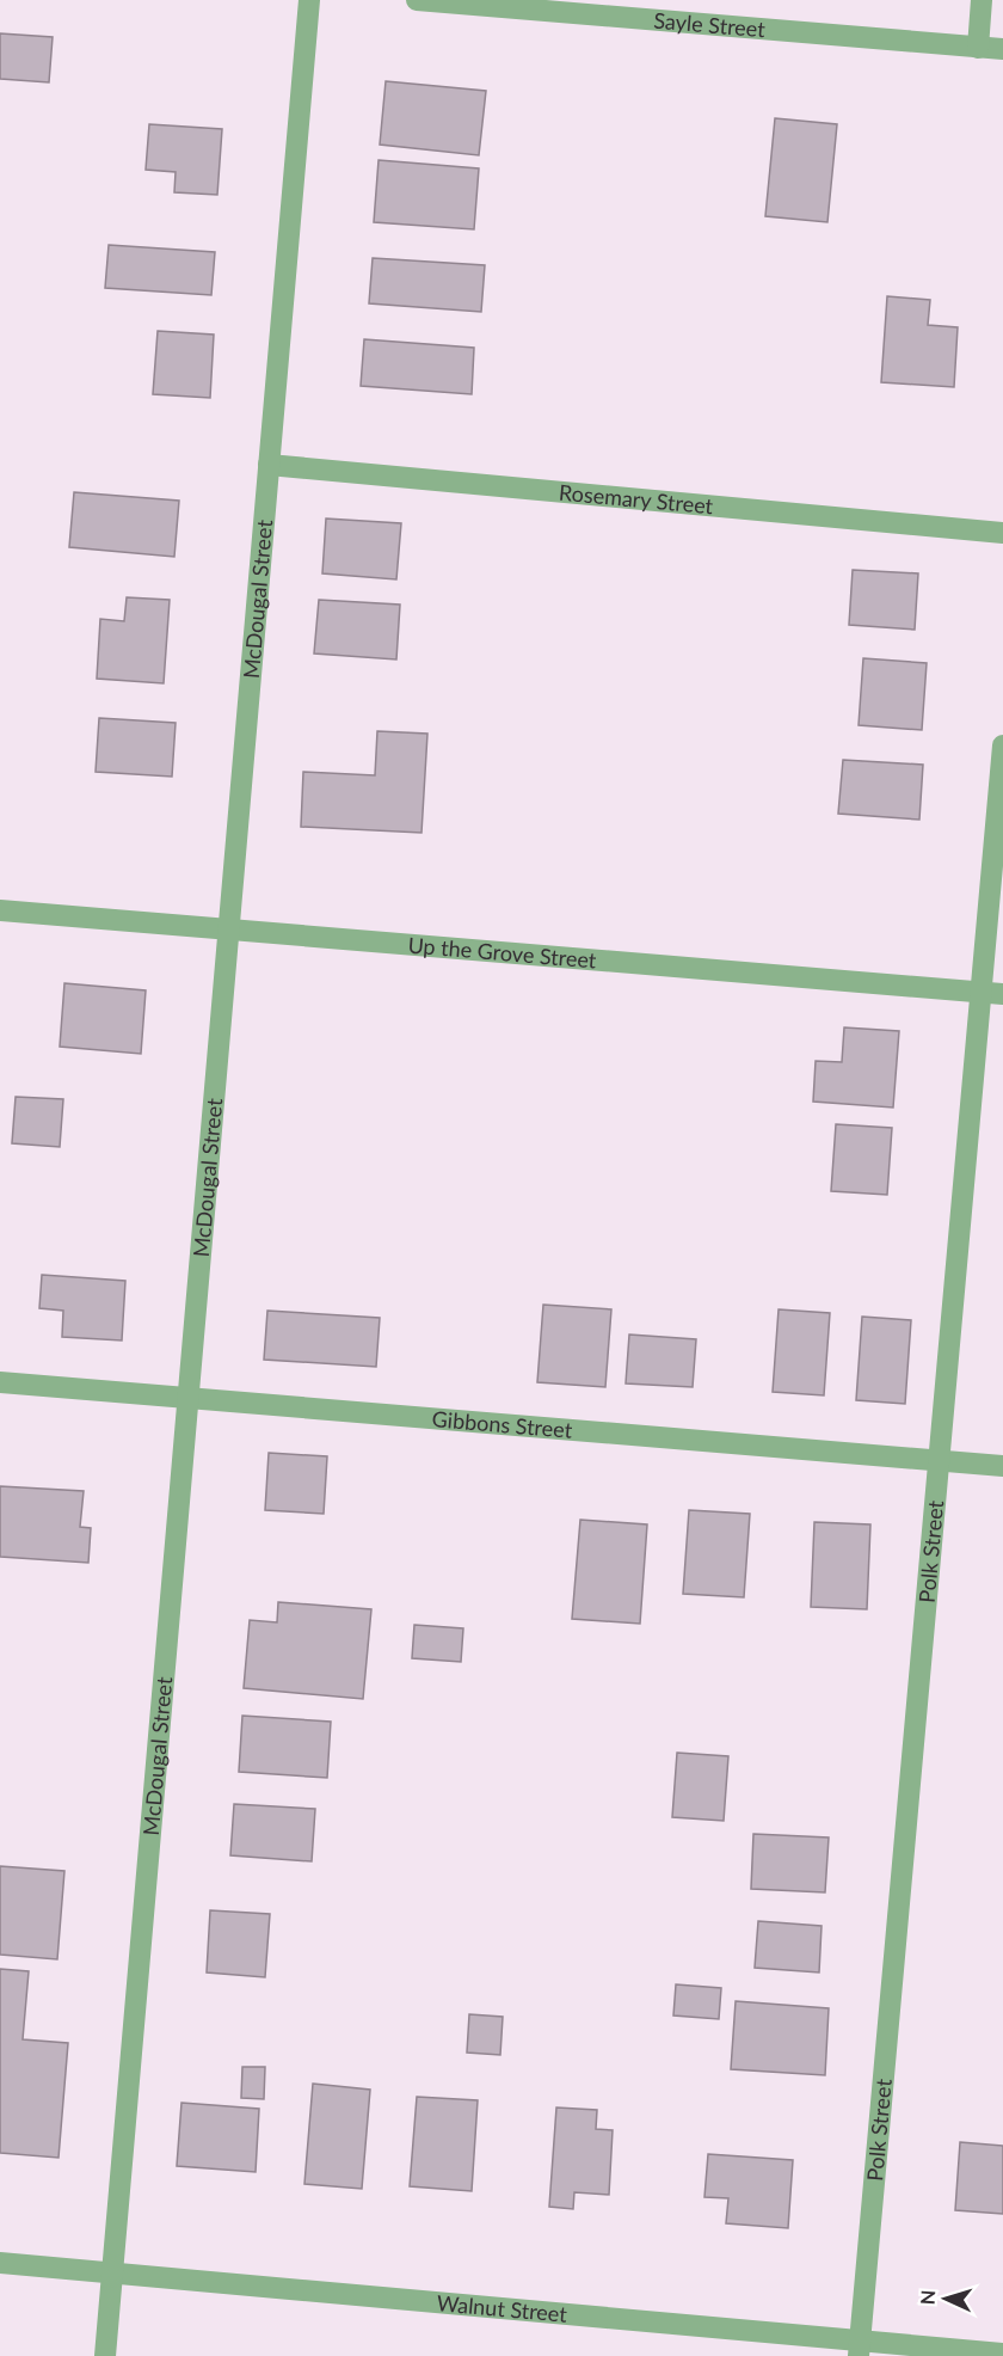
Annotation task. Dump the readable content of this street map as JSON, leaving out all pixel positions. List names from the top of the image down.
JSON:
{
  "streets": {
    "street": [
      "Sayle Street",
      "Rosemary Street",
      "McDougal Street",
      "Up the Grove Street",
      "Gibbons Street",
      "Polk Street",
      "Walnut Street"
    ]
  },
  "crossings": [
    ["Rosemary Street", "McDougal Street"],
    ["McDougal Street", "Up the Grove Street"],
    ["McDougal Street", "Gibbons Street"],
    ["McDougal Street", "Walnut Street"],
    ["Up the Grove Street", "Polk Street"],
    ["Gibbons Street", "Polk Street"],
    ["Polk Street", "Walnut Street"]
  ],
  "north": "left"
}
